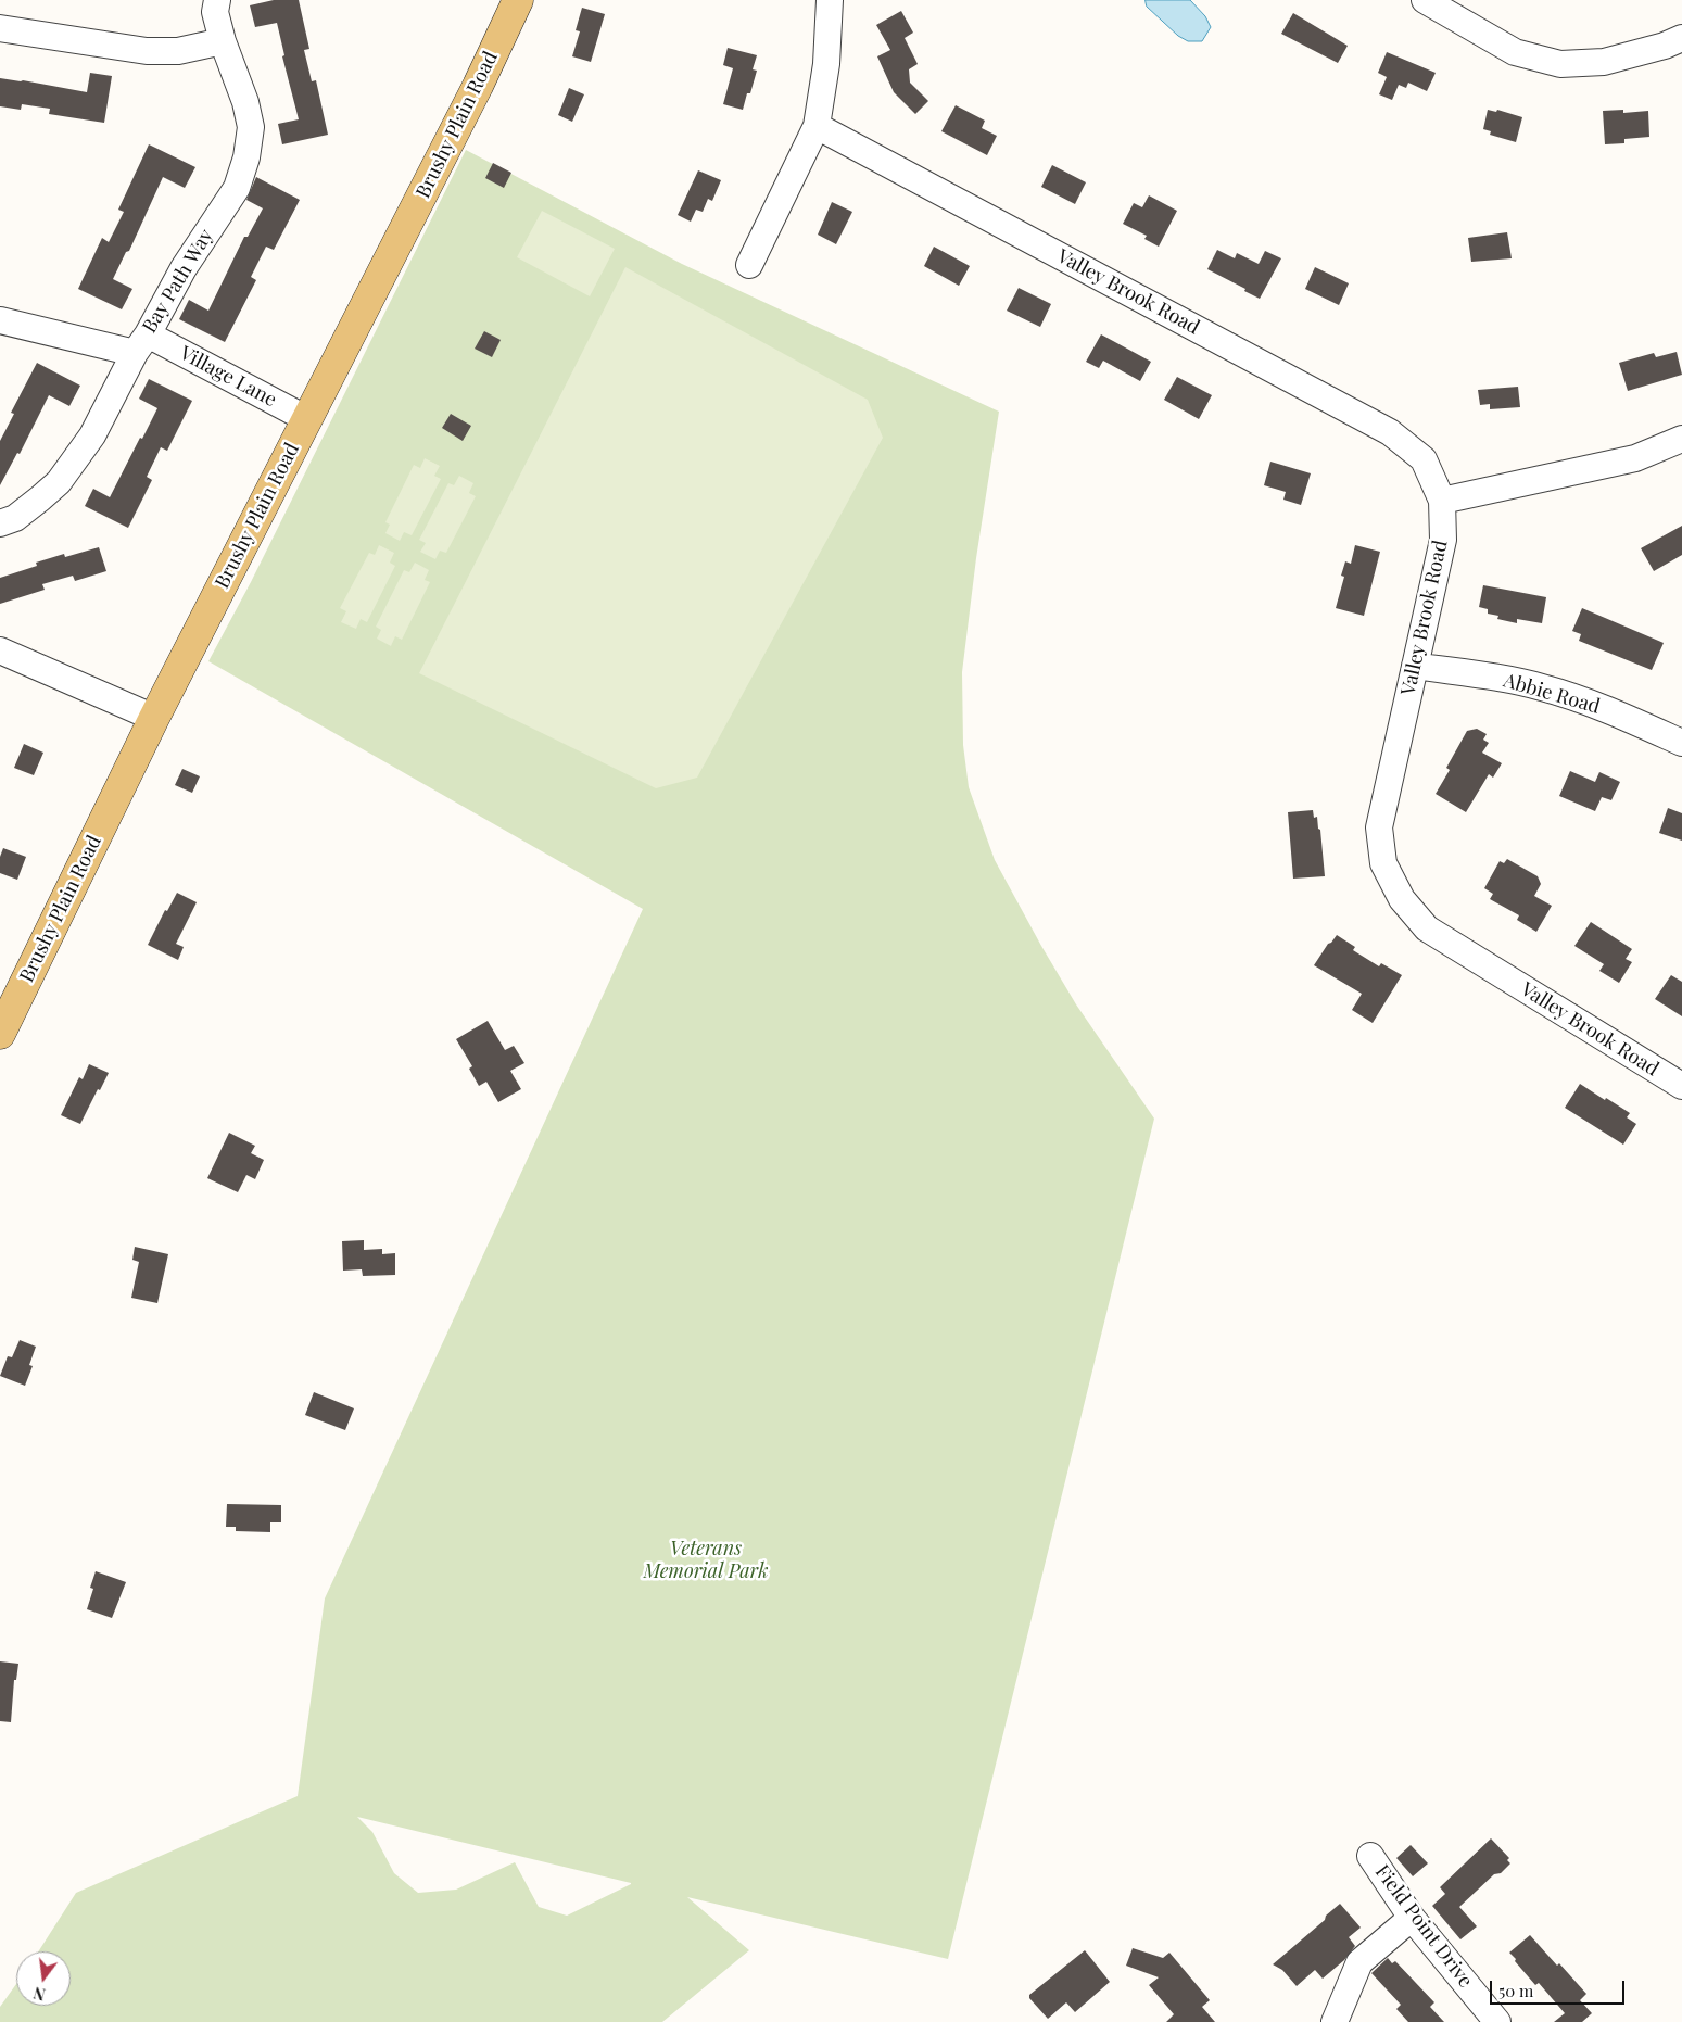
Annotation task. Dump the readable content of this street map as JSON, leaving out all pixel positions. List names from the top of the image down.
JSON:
{
  "streets": {
    "main road": ["Brushy Plain Road"],
    "street": [
      "Bay Path Way",
      "Valley Brook Road",
      "Village Lane",
      "Abbie Road",
      "Field Point Drive"
    ]
  },
  "crossings": [
    ["Brushy Plain Road", "Village Lane"],
    ["Bay Path Way", "Village Lane"],
    ["Valley Brook Road", "Abbie Road"]
  ],
  "parks": ["Veterans Memorial Park"],
  "scale_bar": "50 m",
  "north": "bottom"
}
